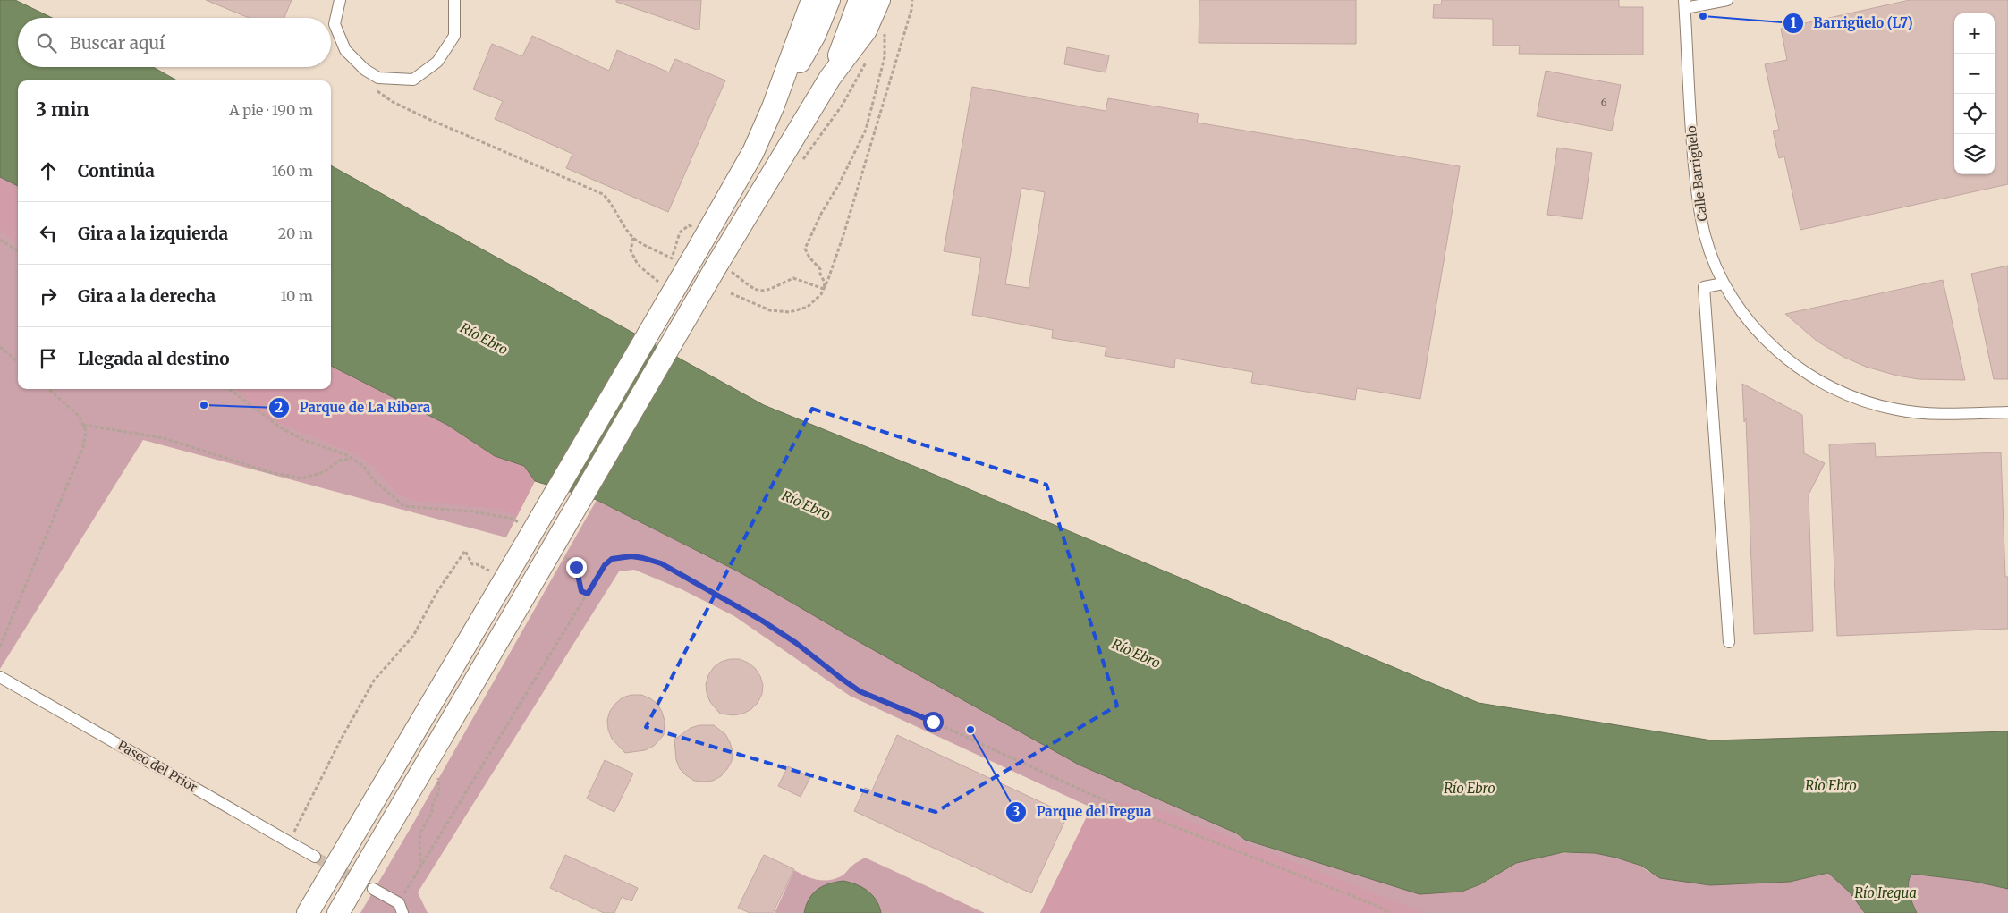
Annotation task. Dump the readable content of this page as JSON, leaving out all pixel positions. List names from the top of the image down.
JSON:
{
  "streets": {
    "street": ["Calle Barrigüelo", "Paseo del Prior"]
  },
  "water": ["Río Ebro", "Río Iregua"],
  "places": ["Barrigüelo (L7)", "Parque de La Ribera", "Parque del Iregua"],
  "house_numbers": ["6"],
  "page": {
    "map_buttons": ["+", "−"],
    "search": "Buscar aquí",
    "heading": ["3 min", "A pie · 190 m"],
    "list": [
      ["Continúa", "160 m"],
      ["Gira a la izquierda", "20 m"],
      ["Gira a la derecha", "10 m"],
      "Llegada al destino"
    ]
  }
}
